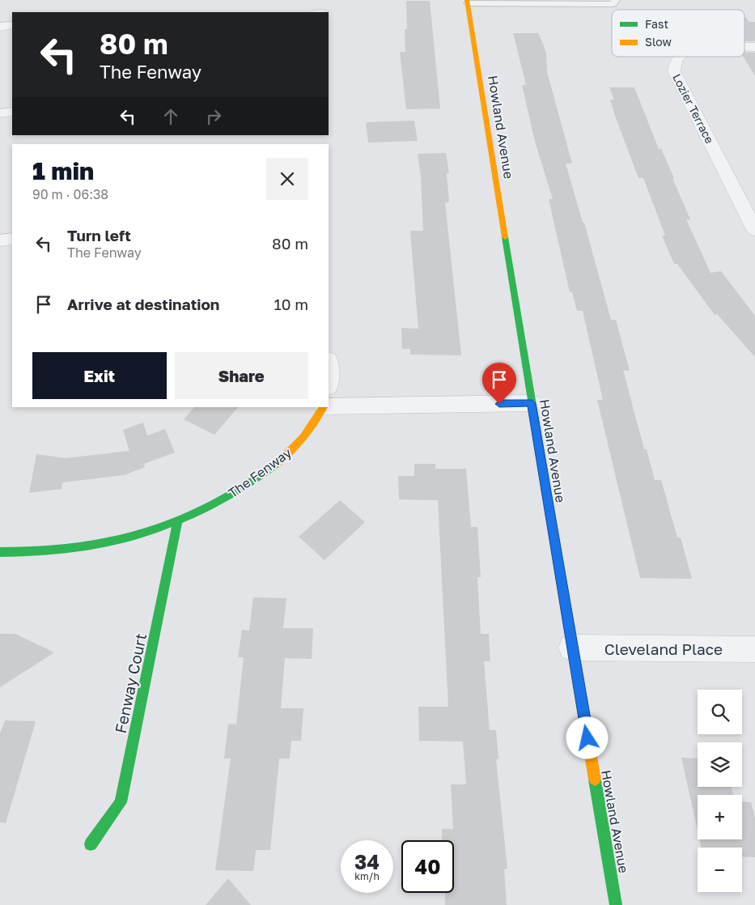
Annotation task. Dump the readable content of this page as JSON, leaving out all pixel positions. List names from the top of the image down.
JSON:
{
  "streets": {
    "street": [
      "Lozier Terrace",
      "Howland Avenue",
      "The Fenway",
      "Cleveland Place",
      "Fenway Court"
    ]
  },
  "crossings": [
    ["Howland Avenue", "Cleveland Place"],
    ["The Fenway", "Fenway Court"]
  ],
  "legend": ["Fast", "Slow"],
  "page": {
    "turn": ["80 m", "The Fenway"],
    "heading": ["1 min", "90 m · 06:38"],
    "list": [
      {
        "name": "Turn left",
        "note": "The Fenway",
        "value": "80 m"
      },
      {
        "name": "Arrive at destination",
        "value": "10 m"
      }
    ],
    "buttons": ["Exit", "Share"],
    "map_buttons": ["+", "−"],
    "speed": "34 km/h",
    "limit": "40"
  }
}
